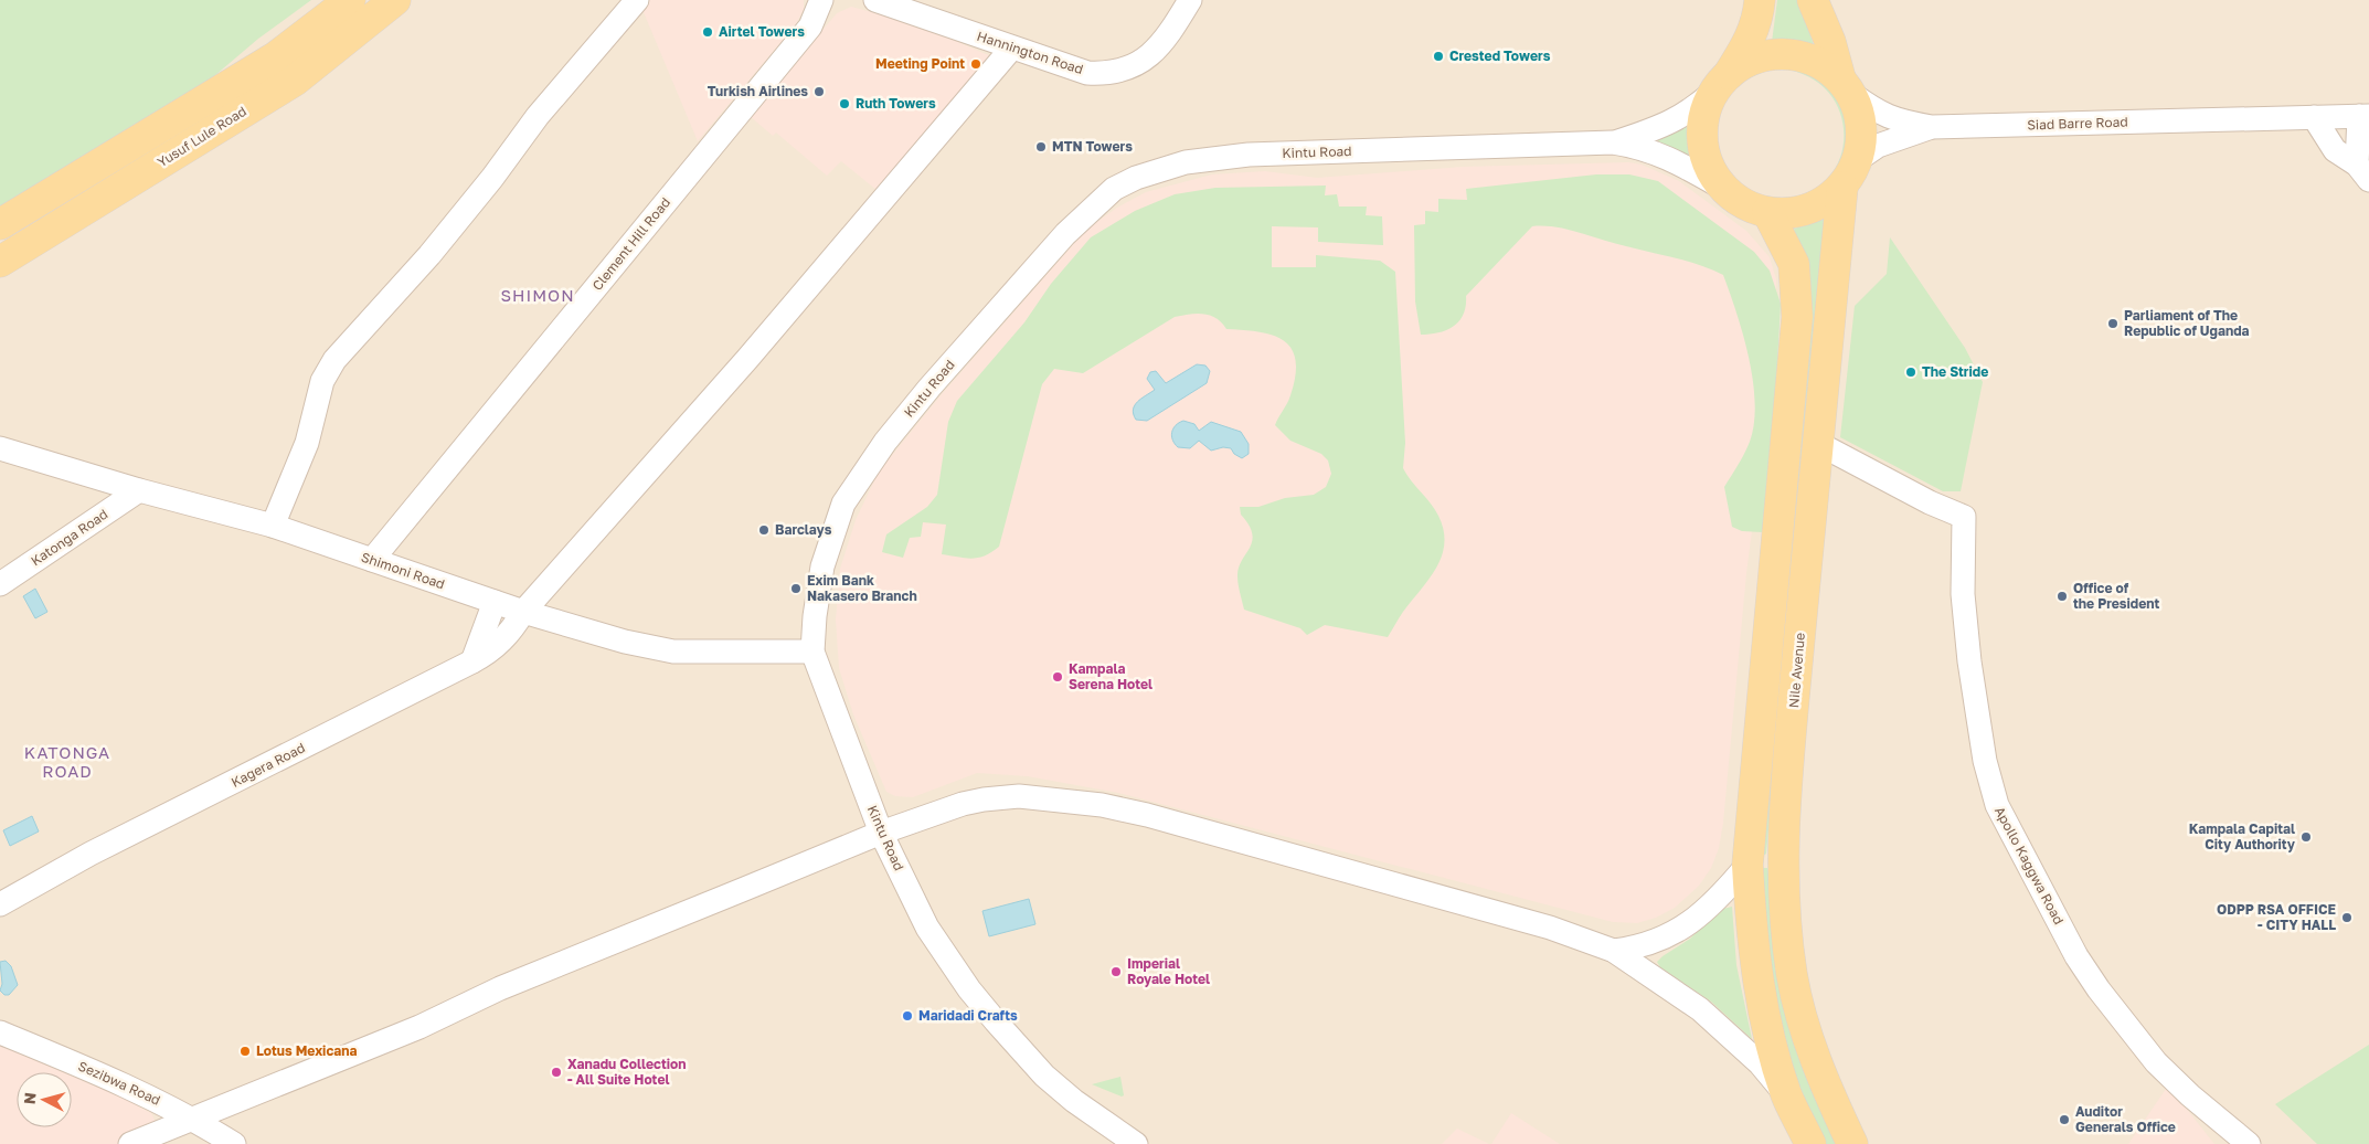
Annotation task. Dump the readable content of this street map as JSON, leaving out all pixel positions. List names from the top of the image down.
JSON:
{
  "streets": {
    "main road": ["Yusuf Lule Road", "Nile Avenue"],
    "street": [
      "Hannington Road",
      "Siad Barre Road",
      "Kintu Road",
      "Clement Hill Road",
      "Katonga Road",
      "Shimoni Road",
      "Kagera Road",
      "Apollo Kaggwa Road",
      "Sezibwa Road"
    ]
  },
  "crossings": [
    ["Hannington Road", "Kagera Road"],
    ["Siad Barre Road", "Kintu Road"],
    ["Siad Barre Road", "Nile Avenue"],
    ["Kintu Road", "Shimoni Road"],
    ["Kintu Road", "Nile Avenue"],
    ["Clement Hill Road", "Shimoni Road"],
    ["Katonga Road", "Shimoni Road"],
    ["Shimoni Road", "Kagera Road"],
    ["Nile Avenue", "Apollo Kaggwa Road"]
  ],
  "districts": ["SHIMON", "KATONGA ROAD"],
  "places": [
    "Airtel Towers",
    "Crested Towers",
    "Meeting Point",
    "Turkish Airlines",
    "Ruth Towers",
    "MTN Towers",
    "Parliament of The Republic of Uganda",
    "The Stride",
    "Barclays",
    "Exim Bank Nakasero Branch",
    "Office of the President",
    "Kampala Serena Hotel",
    "Kampala Capital City Authority",
    "ODPP RSA OFFICE - CITY HALL",
    "Imperial Royale Hotel",
    "Maridadi Crafts",
    "Lotus Mexicana",
    "Xanadu Collection - All Suite Hotel",
    "Auditor Generals Office"
  ],
  "north": "left"
}
